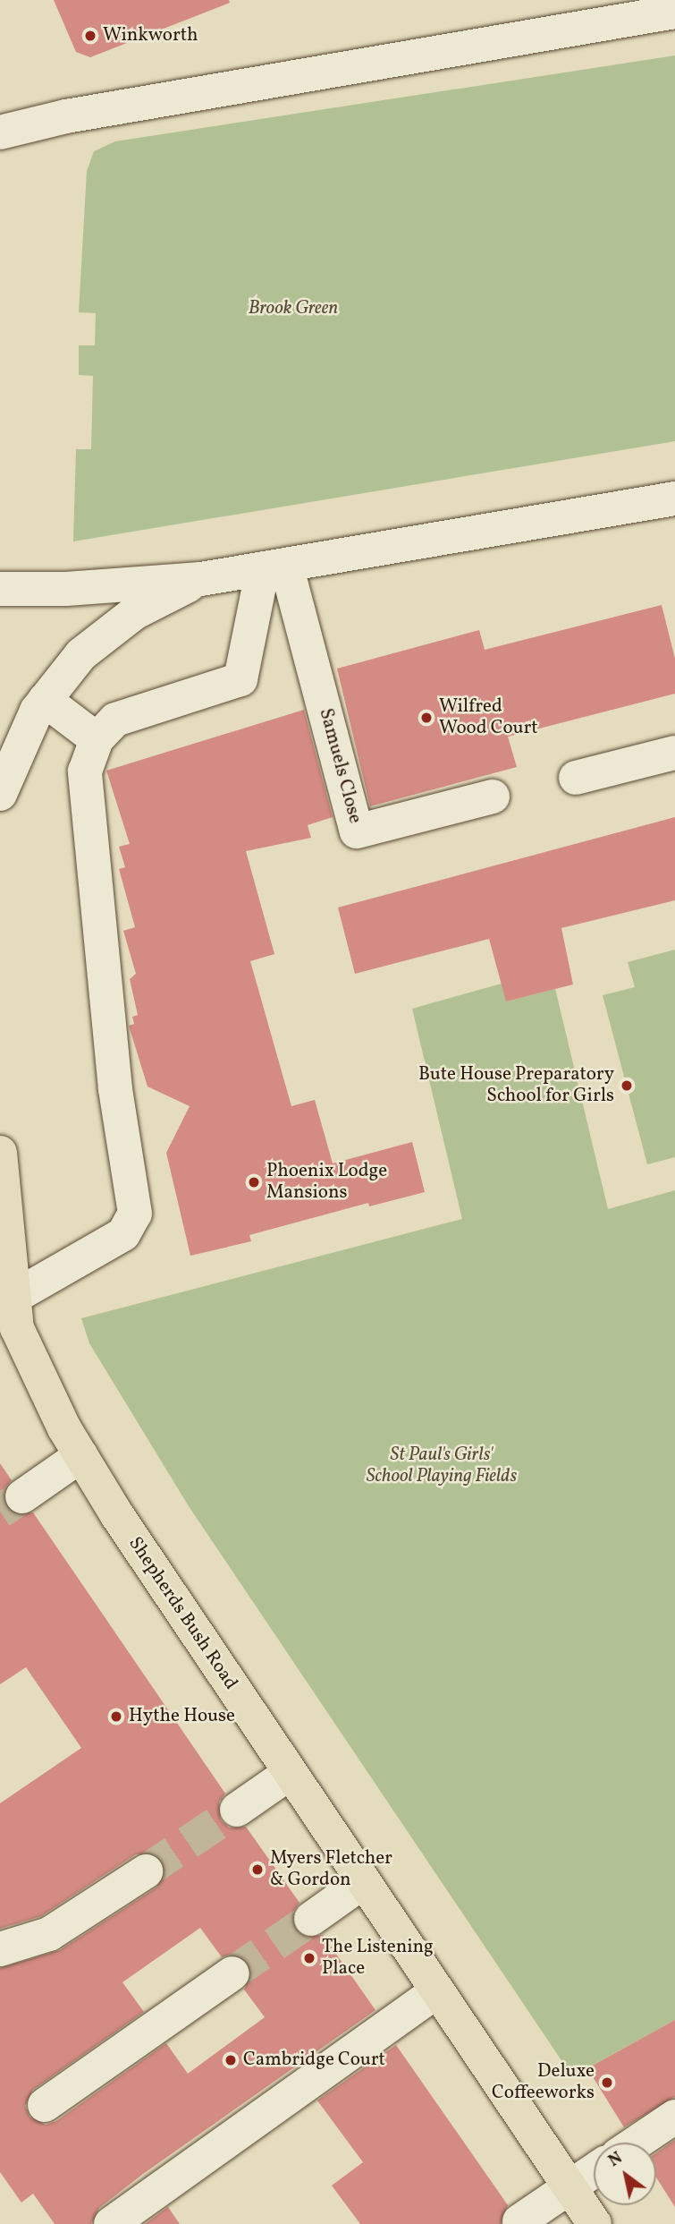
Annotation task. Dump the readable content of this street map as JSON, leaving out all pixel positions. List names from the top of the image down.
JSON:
{
  "streets": {
    "main road": ["Shepherds Bush Road"],
    "street": ["Samuels Close"]
  },
  "parks": ["Brook Green", "St Paul's Girls' School Playing Fields"],
  "places": [
    "Winkworth",
    "Wilfred Wood Court",
    "Bute House Preparatory School for Girls",
    "Phoenix Lodge Mansions",
    "Hythe House",
    "Myers Fletcher & Gordon",
    "The Listening Place",
    "Cambridge Court",
    "Deluxe Coffeeworks"
  ],
  "north": "top left"
}
